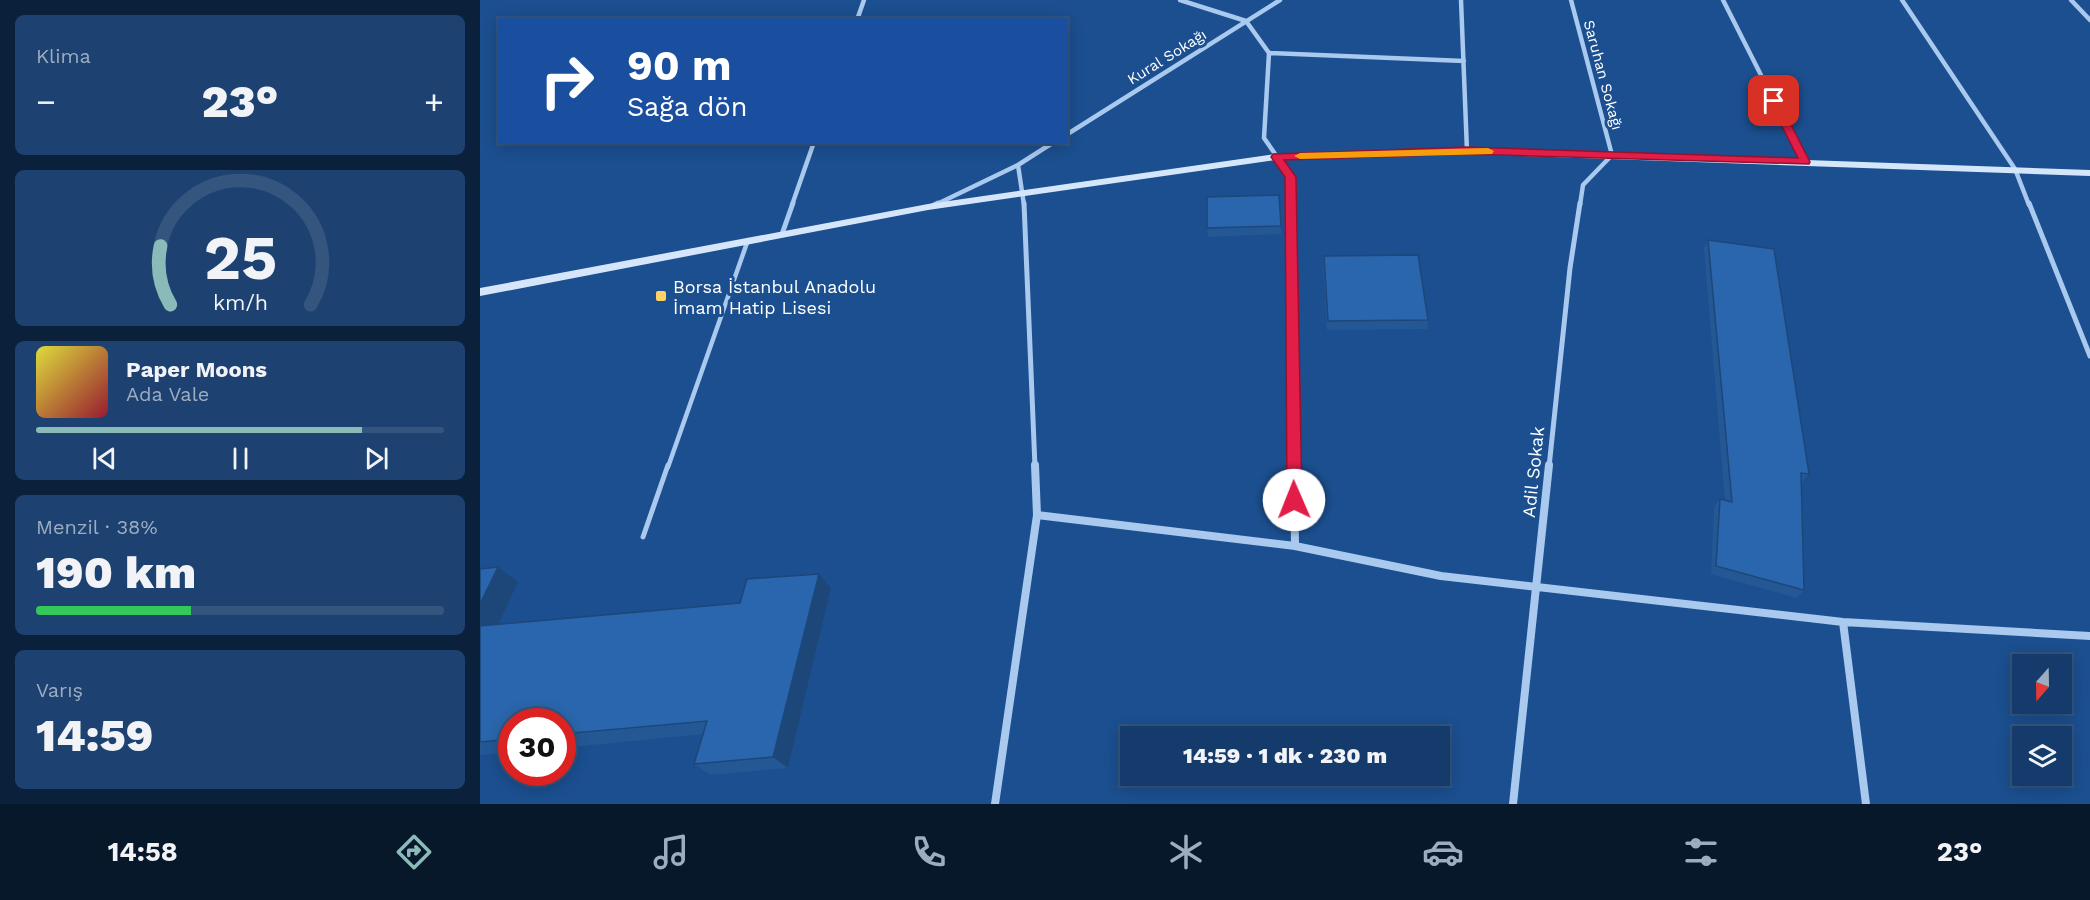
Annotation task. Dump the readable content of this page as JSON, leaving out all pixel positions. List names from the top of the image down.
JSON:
{
  "streets": {
    "street": ["Kural Sokağı", "Saruhan Sokağı", "Adil Sokak"]
  },
  "crossings": [
    ["Saruhan Sokağı", "Adil Sokak"]
  ],
  "places": {
    "transit": ["Borsa İstanbul Anadolu İmam Hatip Lisesi"]
  },
  "north": "bottom",
  "page": {
    "tile": [
      "Klima",
      ["Menzil · 38%", "190 km"],
      ["Varış", "14:59"]
    ],
    "turn": ["90 m", "Sağa dön"],
    "heat": ["−", "23°", "+"],
    "song": ["Paper Moons", "Ada Vale"],
    "limit": "30",
    "trip": "14:59 · 1 dk · 230 m",
    "tabs": ["14:58", "23°"],
    "gauge": ["25", "km/h"]
  }
}
